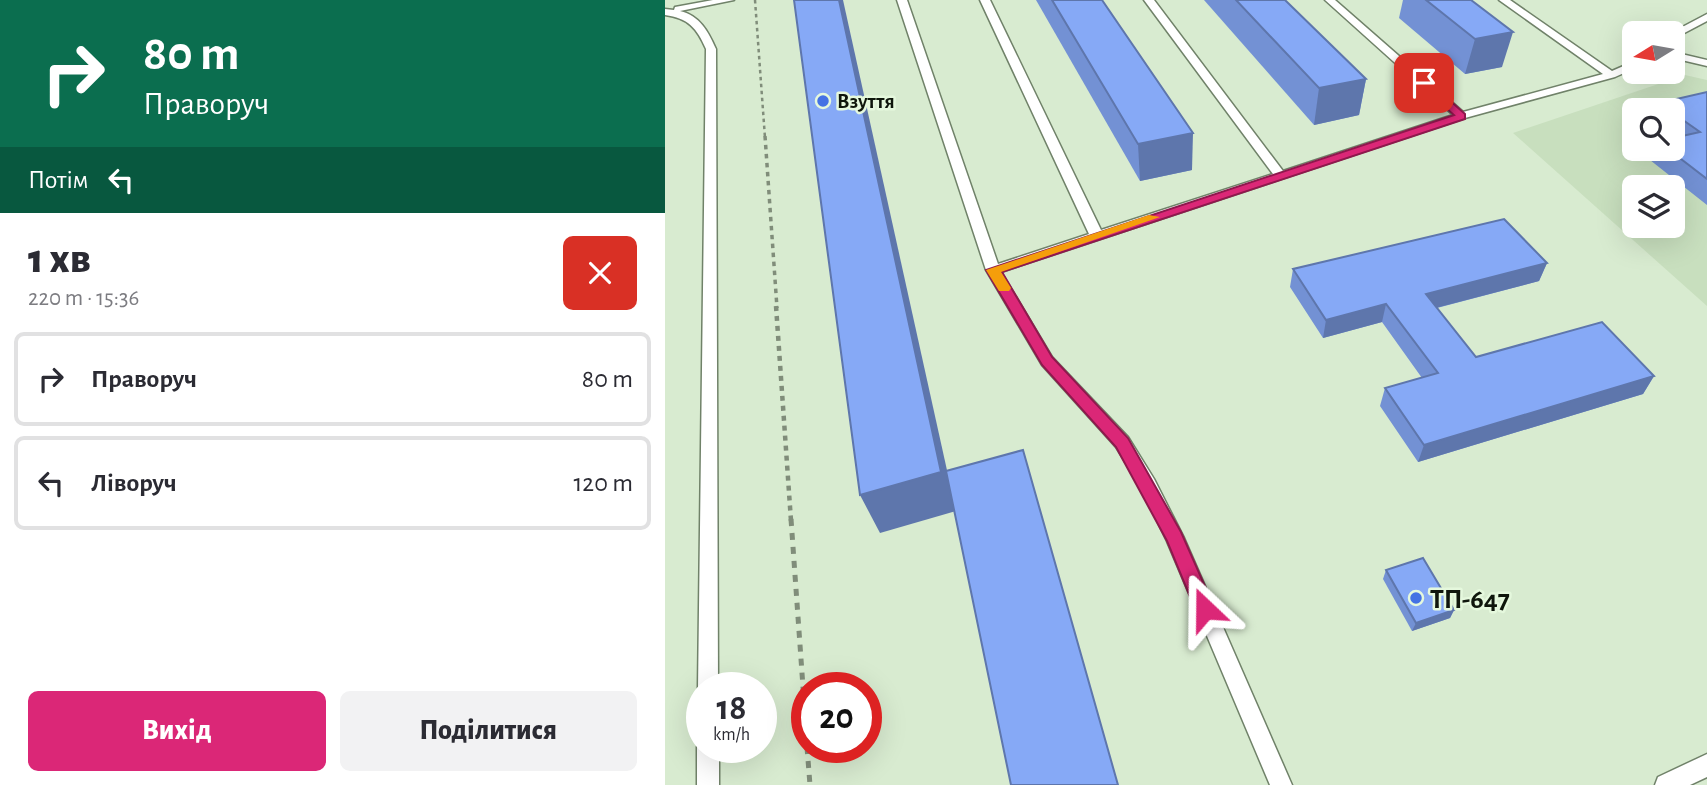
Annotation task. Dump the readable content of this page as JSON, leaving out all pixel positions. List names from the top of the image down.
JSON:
{
  "places": ["Взуття", "ТП-647"],
  "north": "left",
  "page": {
    "turn": ["80 m", "Праворуч"],
    "then": "Потім",
    "heading": ["1 хв", "220 m · 15:36"],
    "list": [
      {
        "name": "Праворуч",
        "value": "80 m"
      },
      {
        "name": "Ліворуч",
        "value": "120 m"
      }
    ],
    "speed": "18 km/h",
    "limit": "20",
    "buttons": ["Вихід", "Поділитися"]
  }
}
